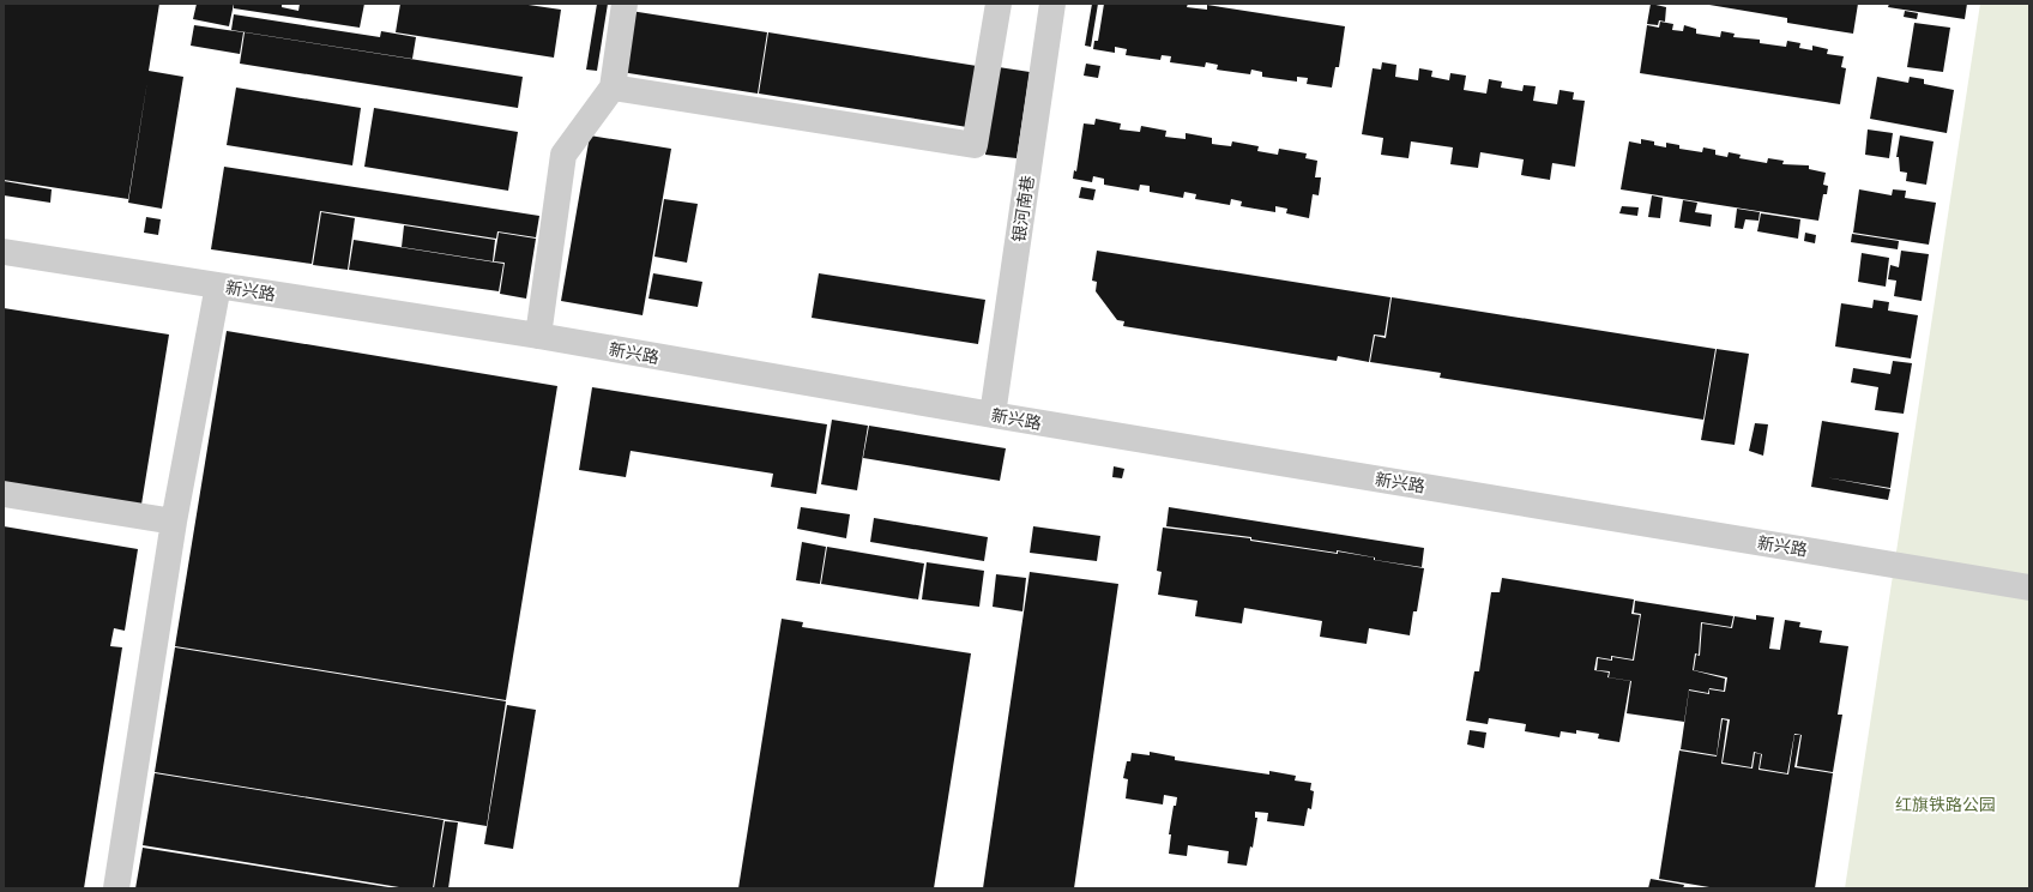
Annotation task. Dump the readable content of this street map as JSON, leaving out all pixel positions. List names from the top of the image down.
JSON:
{
  "streets": {
    "street": ["银河南巷", "新兴路"]
  },
  "crossings": [
    ["银河南巷", "新兴路"]
  ],
  "parks": ["红旗铁路公园"]
}
